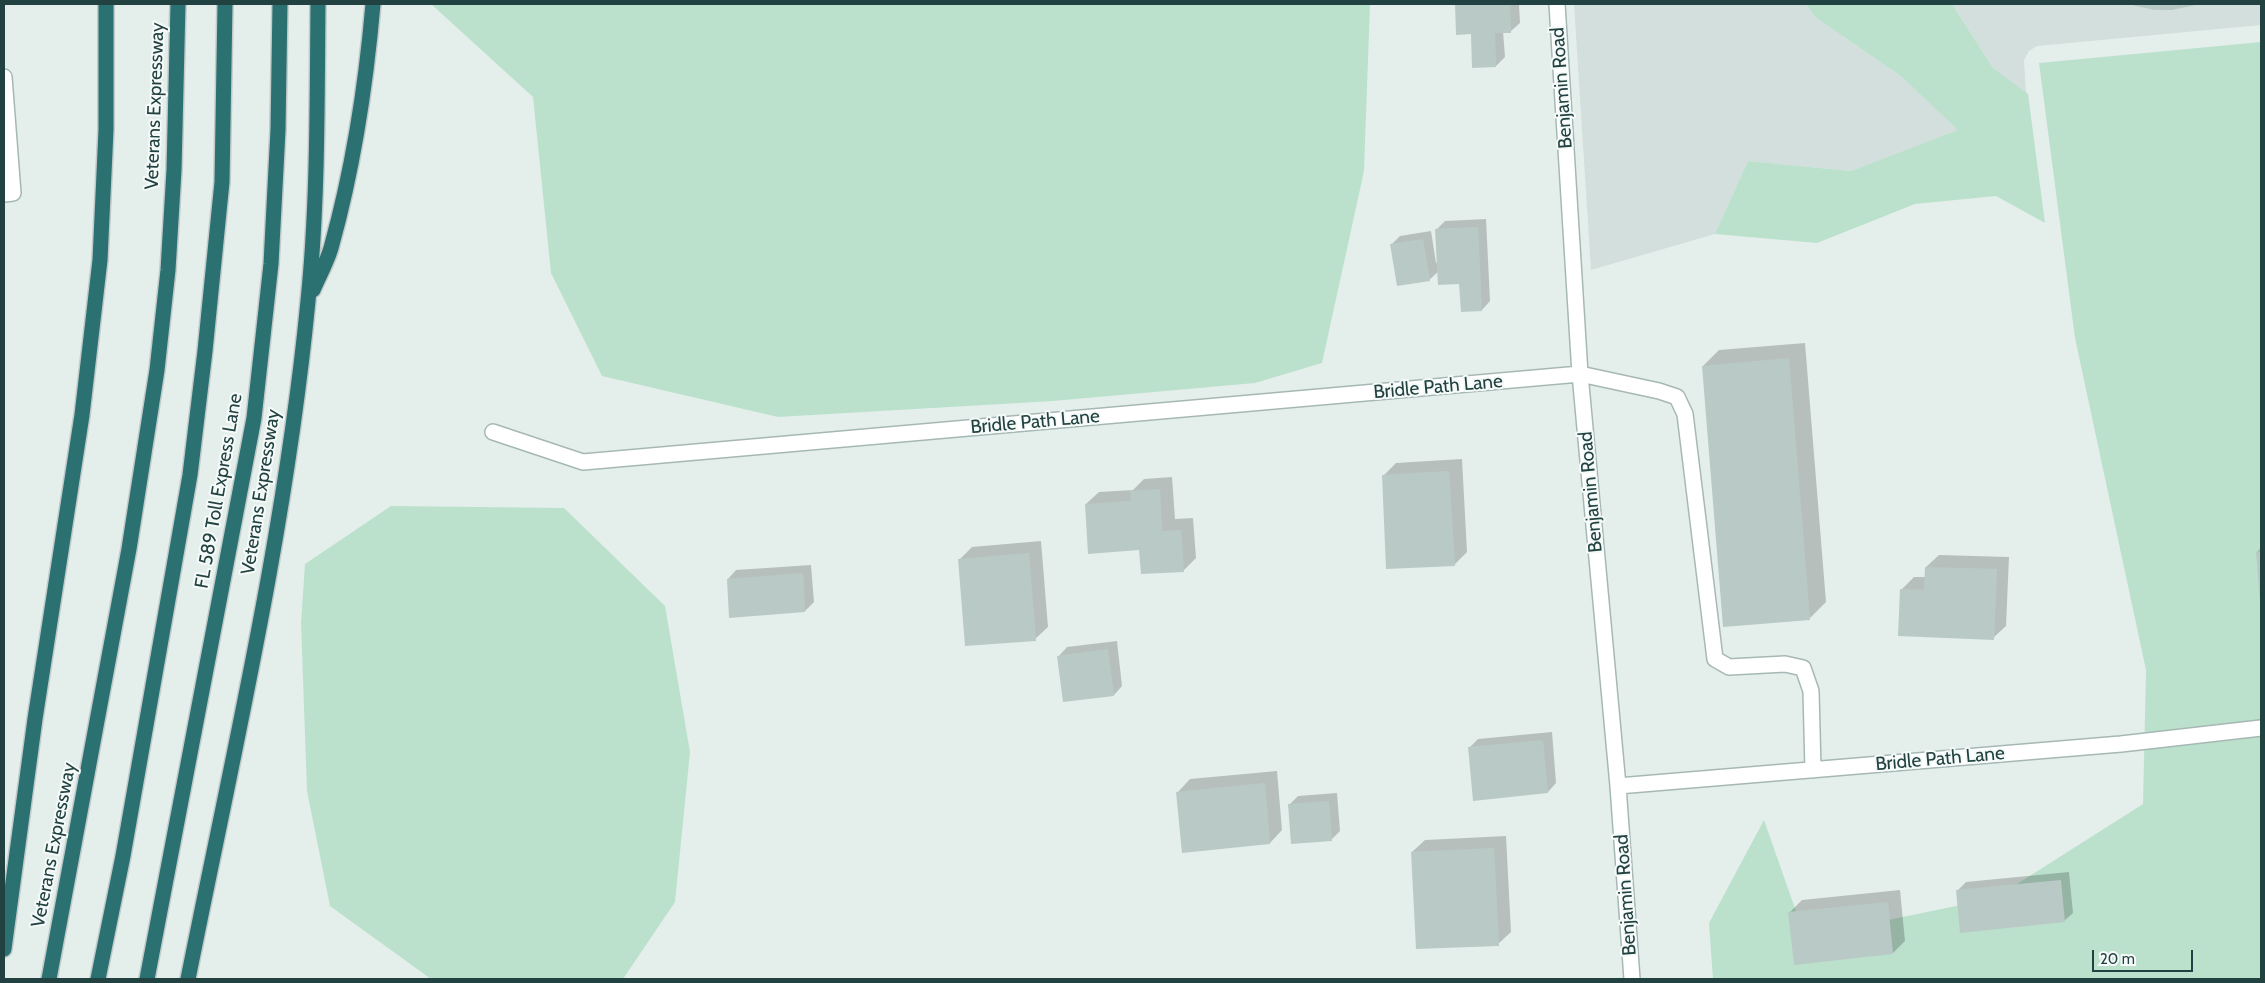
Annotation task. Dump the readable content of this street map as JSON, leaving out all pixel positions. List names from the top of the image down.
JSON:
{
  "streets": {
    "highway": ["Veterans Expressway", "FL 589 Toll Express Lane"],
    "street": ["Benjamin Road", "Bridle Path Lane"]
  },
  "crossings": [
    ["Benjamin Road", "Bridle Path Lane"]
  ],
  "scale_bar": "20 m"
}
